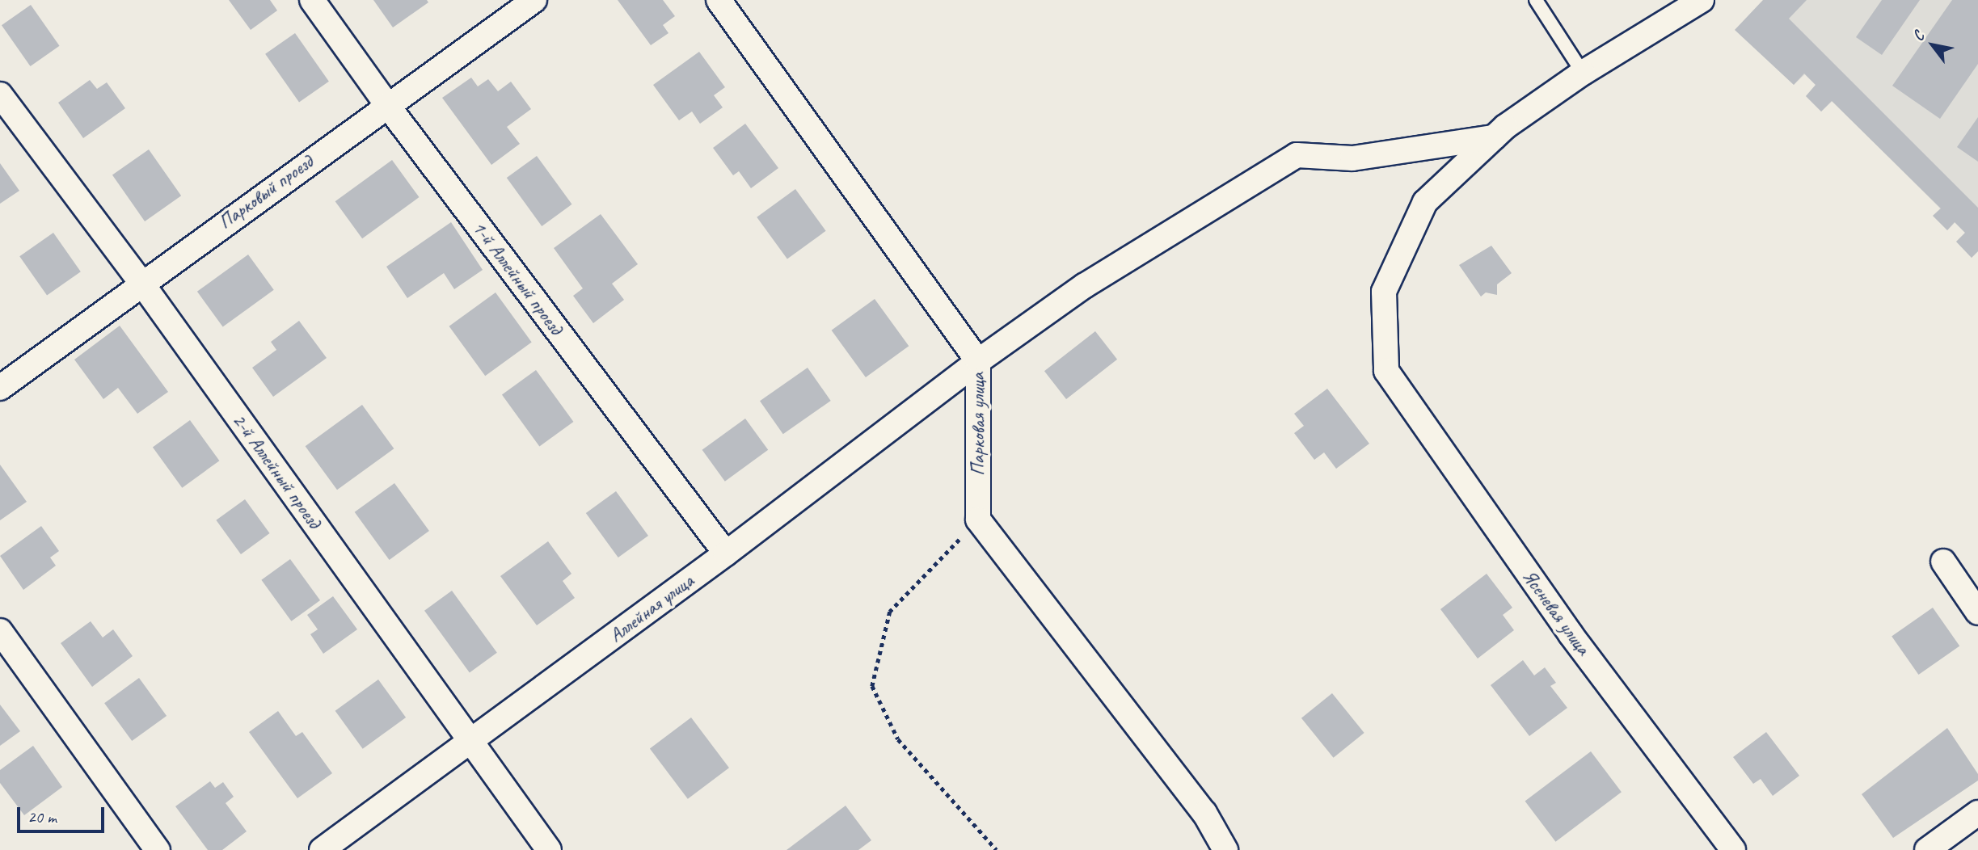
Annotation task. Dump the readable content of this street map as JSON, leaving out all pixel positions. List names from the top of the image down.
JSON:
{
  "streets": {
    "street": [
      "Парковый проезд",
      "1-й Аллейный проезд",
      "Парковая улица",
      "2-й Аллейный проезд",
      "Аллейная улица",
      "Ясеневая улица"
    ]
  },
  "crossings": [
    ["Парковый проезд", "1-й Аллейный проезд"],
    ["Парковый проезд", "2-й Аллейный проезд"],
    ["1-й Аллейный проезд", "Аллейная улица"],
    ["Парковая улица", "Аллейная улица"],
    ["2-й Аллейный проезд", "Аллейная улица"],
    ["Аллейная улица", "Ясеневая улица"]
  ],
  "scale_bar": "20 m",
  "north": "top left"
}
